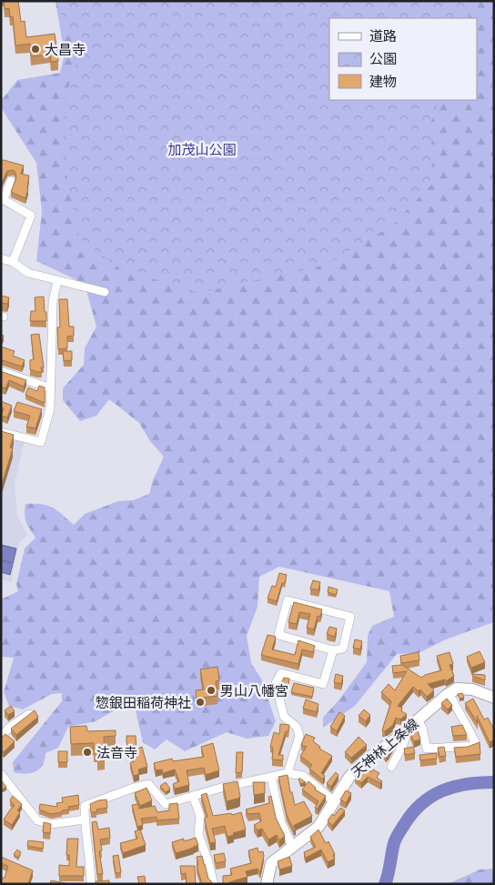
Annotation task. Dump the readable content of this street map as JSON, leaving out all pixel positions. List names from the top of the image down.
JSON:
{
  "streets": {
    "main road": ["天神林上条線"]
  },
  "parks": ["加茂山公園"],
  "places": [
    "大昌寺",
    "男山八幡宮",
    "惣銀田稲荷神社",
    "法音寺"
  ],
  "legend": ["道路", "公園", "建物"]
}
